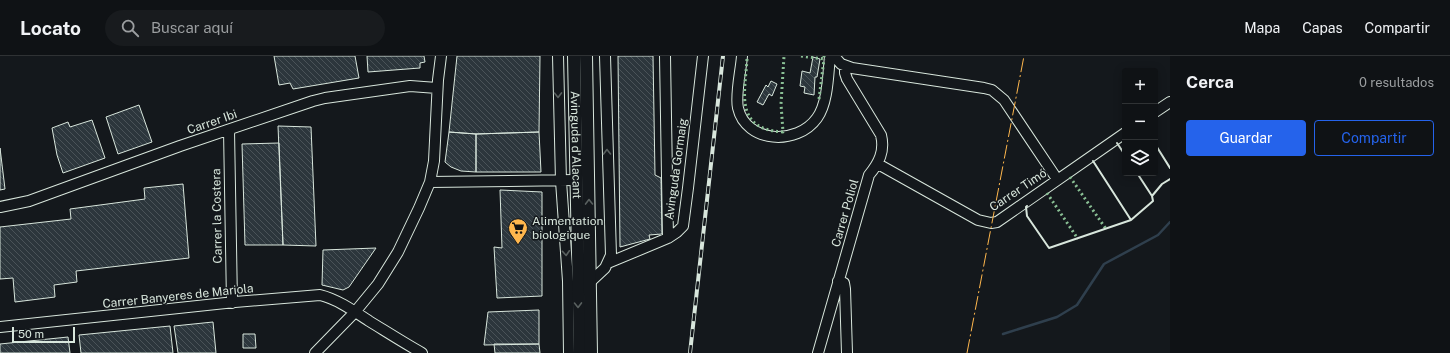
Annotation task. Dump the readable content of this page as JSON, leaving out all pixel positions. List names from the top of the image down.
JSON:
{
  "streets": {
    "main road": ["Avinguda d'Alacant"],
    "street": [
      "Carrer Ibi",
      "Avinguda Gormaig",
      "Carrer Timó",
      "Carrer Poliol",
      "Carrer la Costera",
      "Carrer Banyeres de Mariola"
    ]
  },
  "crossings": [
    ["Carrer Ibi", "Carrer la Costera"],
    ["Carrer Timó", "Carrer Poliol"],
    ["Carrer la Costera", "Carrer Banyeres de Mariola"]
  ],
  "places": {
    "supermarket": ["Alimentation biologique"]
  },
  "scale_bar": "50 m",
  "page": {
    "header": "Locato",
    "search": "Buscar aquí",
    "nav": ["Mapa", "Capas", "Compartir"],
    "heading": ["Cerca", "0 resultados"],
    "map_buttons": ["+", "−"],
    "buttons": ["Guardar", "Compartir"],
    "scale": "50 m"
  }
}
